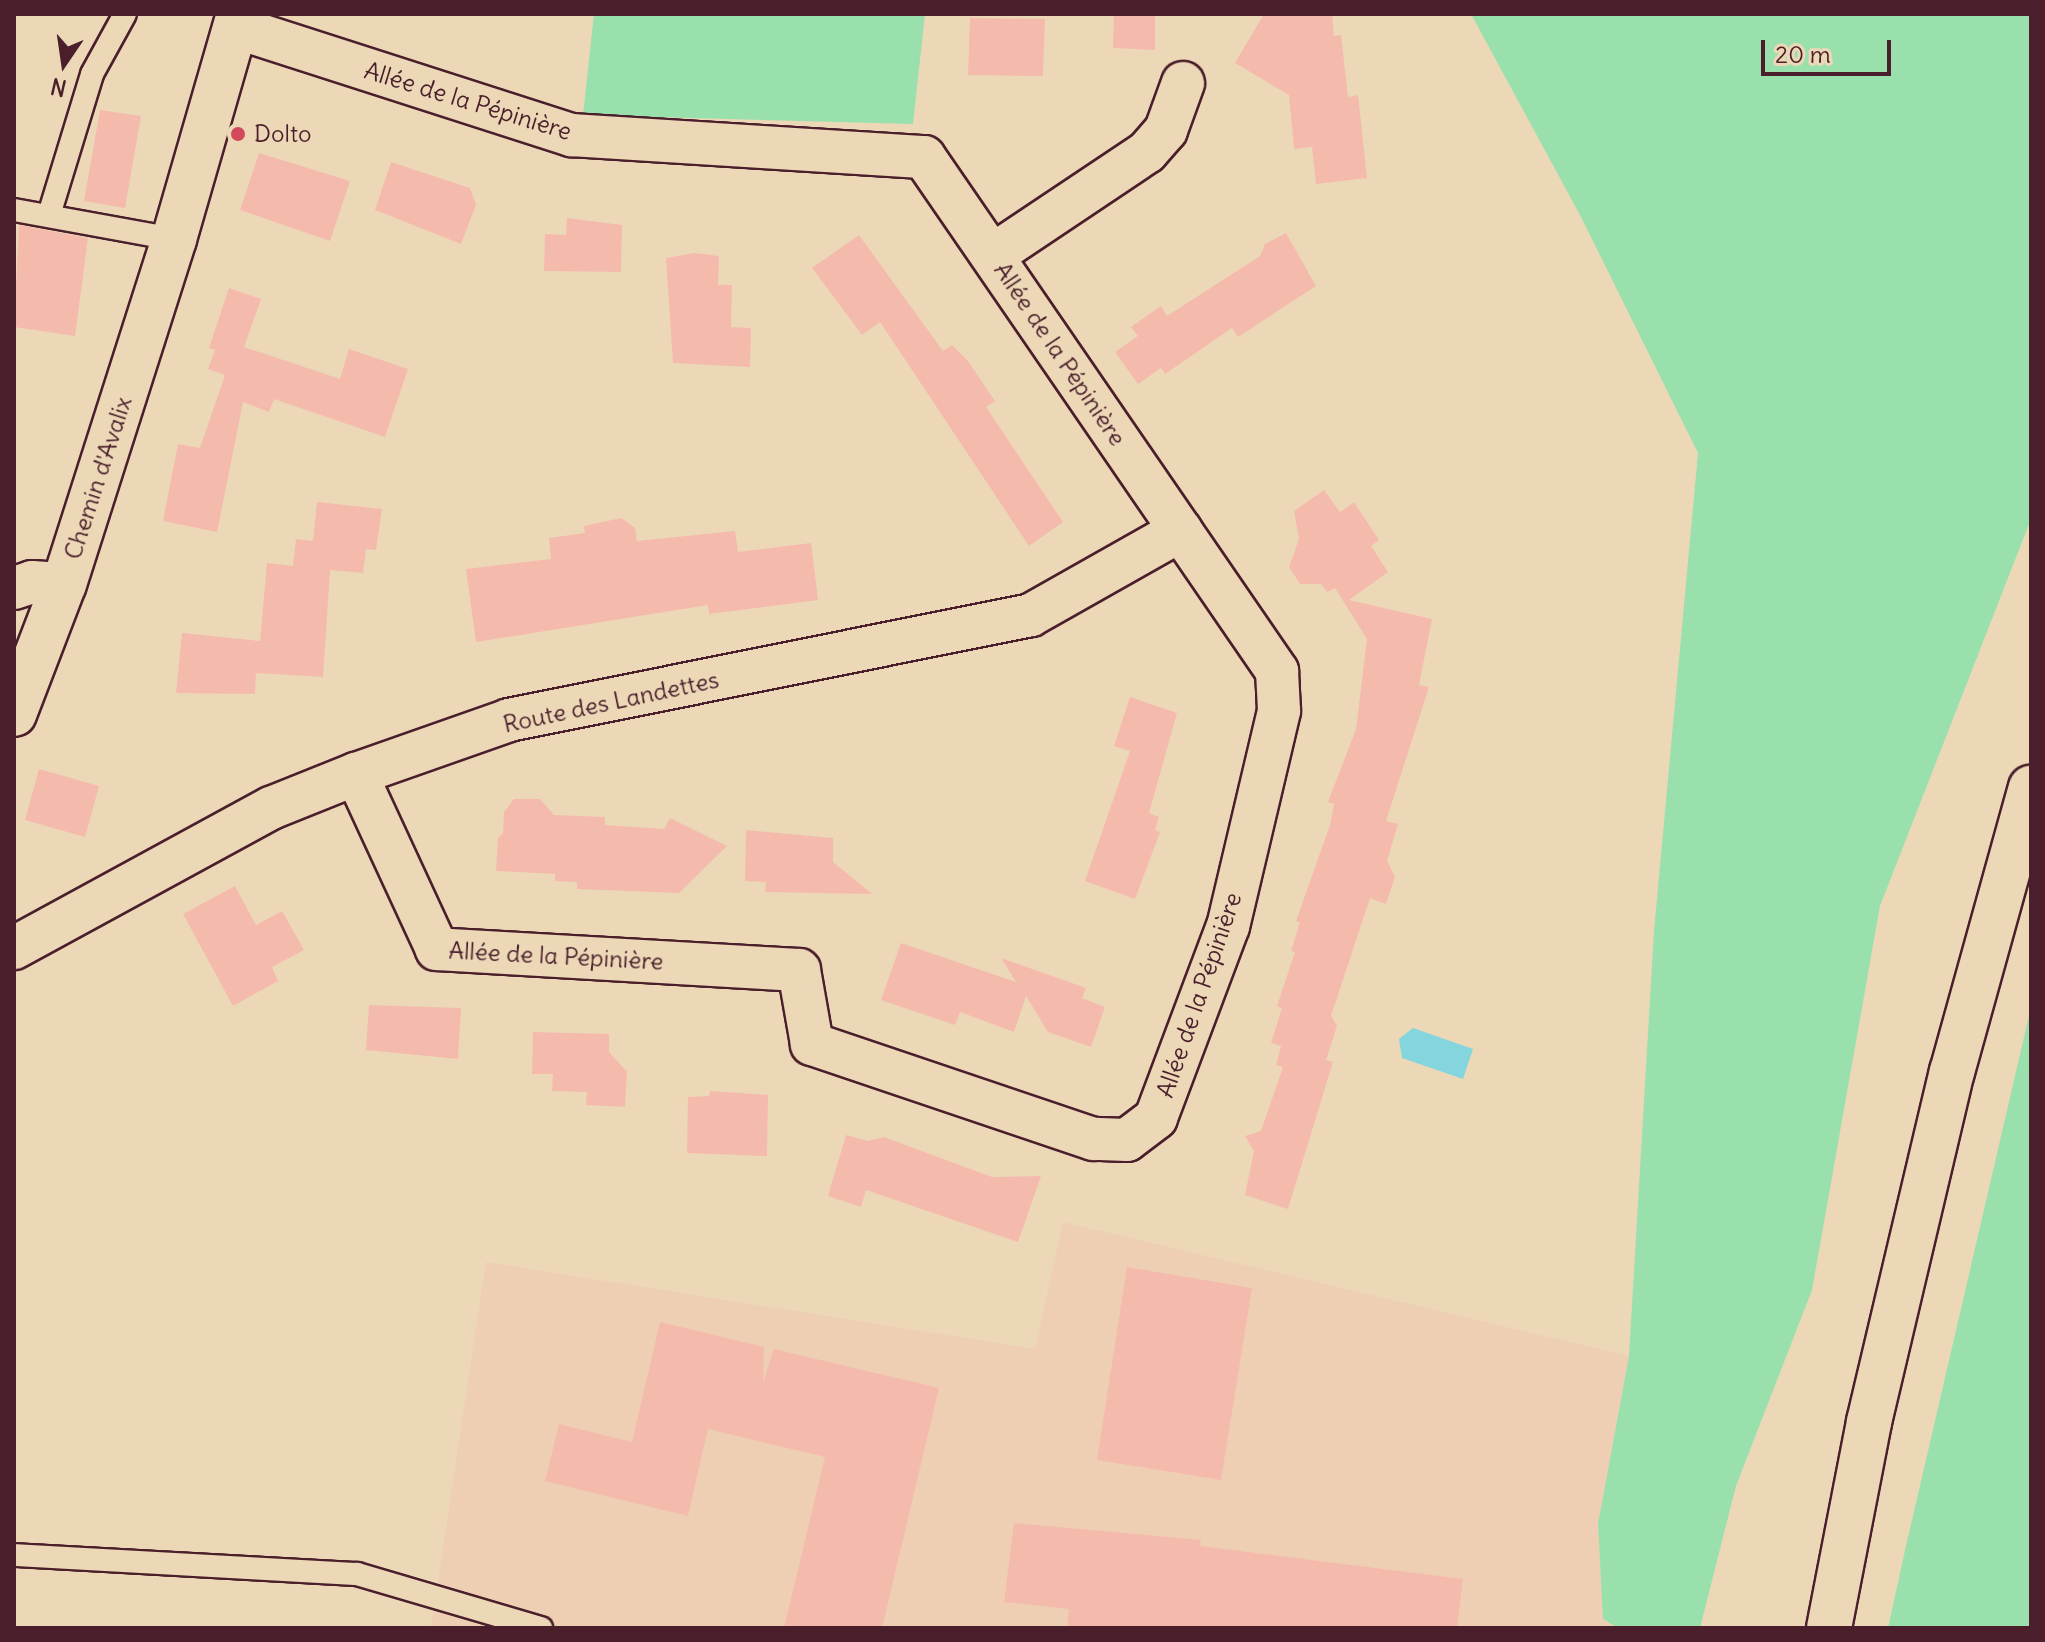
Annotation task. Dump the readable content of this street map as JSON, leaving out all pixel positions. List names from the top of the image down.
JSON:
{
  "streets": {
    "main road": ["Chemin d'Avalix"],
    "street": ["Allée de la Pépinière", "Route des Landettes"]
  },
  "crossings": [
    ["Allée de la Pépinière", "Chemin d'Avalix"],
    ["Allée de la Pépinière", "Route des Landettes"]
  ],
  "places": ["Dolto"],
  "scale_bar": "20 m",
  "north": "bottom"
}
